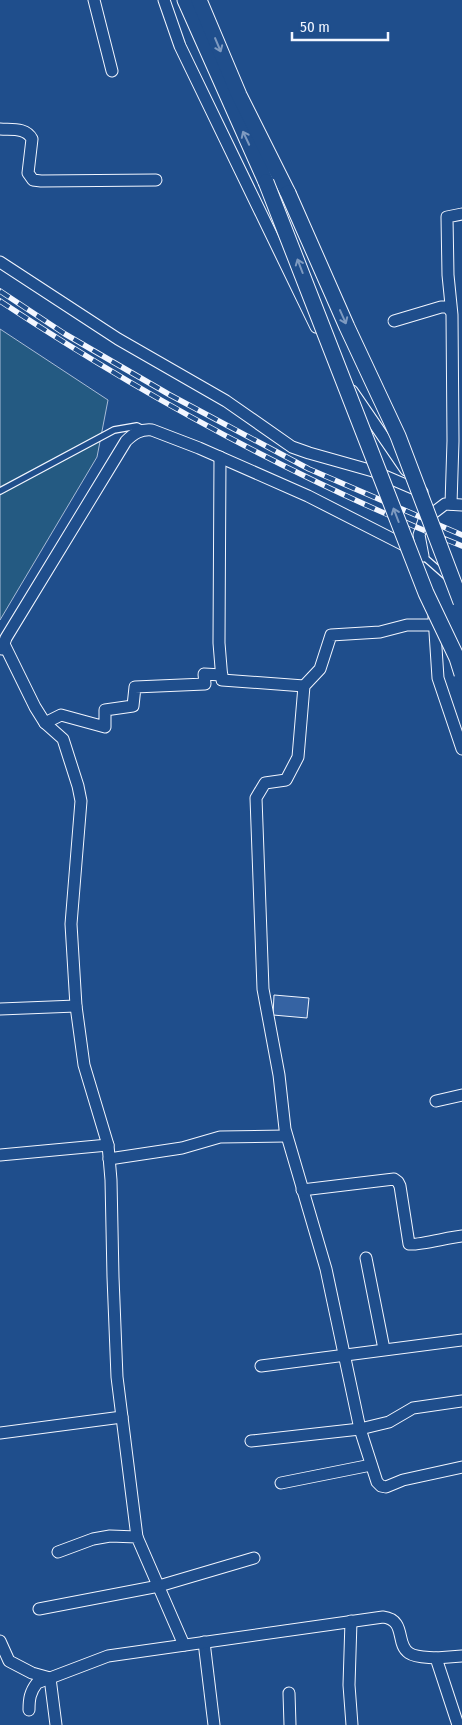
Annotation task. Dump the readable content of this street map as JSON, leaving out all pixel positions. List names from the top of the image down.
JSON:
{
  "scale_bar": "50 m"
}
